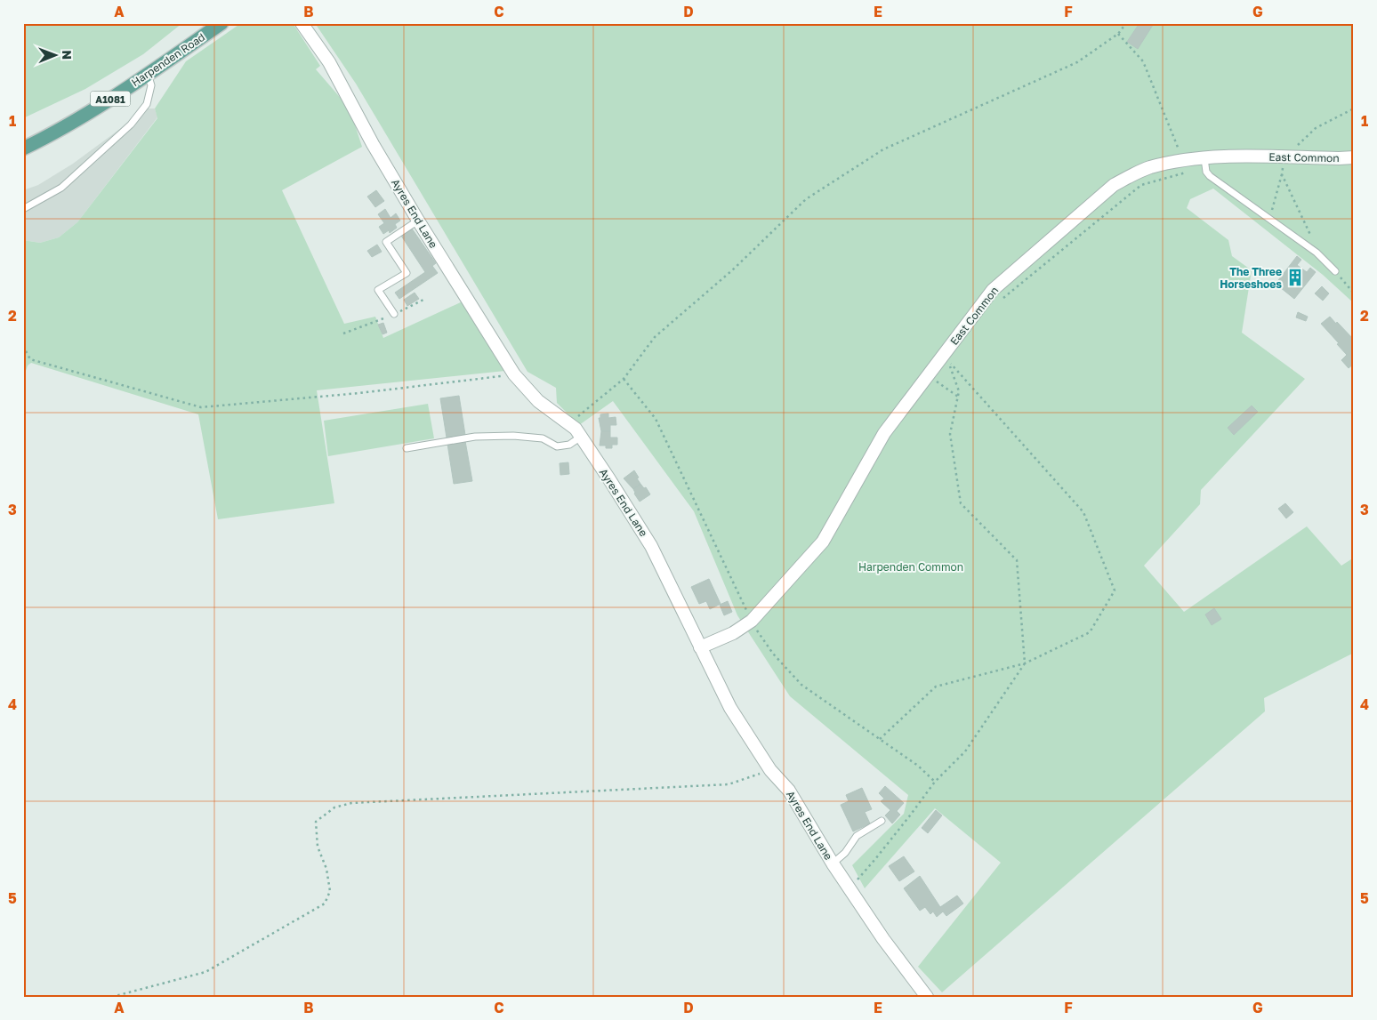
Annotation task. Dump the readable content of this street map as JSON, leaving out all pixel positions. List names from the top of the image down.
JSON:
{
  "streets": {
    "main road": ["Harpenden Road", "A1081"],
    "street": ["East Common", "Ayres End Lane"]
  },
  "crossings": [
    ["East Common", "Ayres End Lane"]
  ],
  "parks": ["Harpenden Common"],
  "places": {
    "building": ["The Three Horseshoes"]
  },
  "north": "right",
  "grid": {
    "columns": [
      "A",
      "B",
      "C",
      "D",
      "E",
      "F",
      "G"
    ],
    "rows": [
      "1",
      "2",
      "3",
      "4",
      "5"
    ]
  }
}
